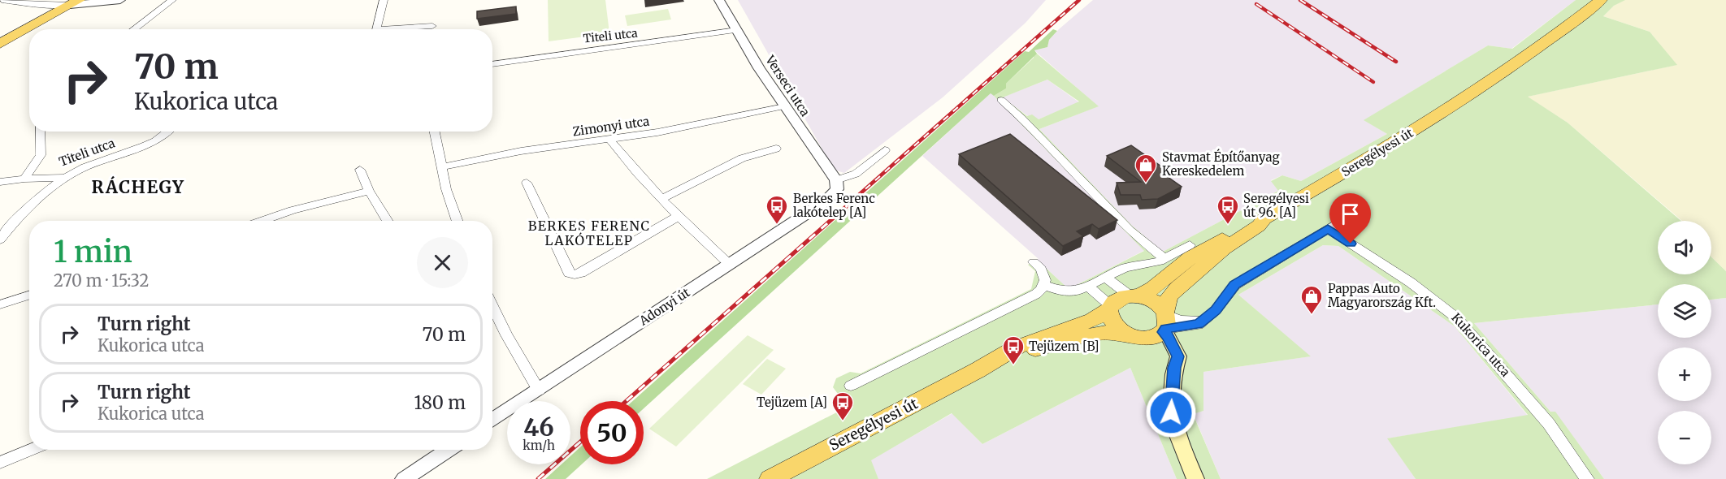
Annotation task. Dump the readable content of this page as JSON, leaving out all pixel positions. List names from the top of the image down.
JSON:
{
  "streets": {
    "main road": ["Seregélyesi út"],
    "street": [
      "Titeli utca",
      "Verseci utca",
      "Zimonyi utca",
      "Adonyi út",
      "Kukorica utca"
    ]
  },
  "crossings": [
    ["Titeli utca", "Verseci utca"],
    ["Verseci utca", "Zimonyi utca"],
    ["Verseci utca", "Adonyi út"]
  ],
  "districts": ["RÁCHEGY", "BERKES FERENC LAKÓTELEP"],
  "places": {
    "shop": ["Stavmat Építőanyag Kereskedelem", "Pappas Auto Magyarország Kft."],
    "bus stop": [
      "Berkes Ferenc lakótelep [A]",
      "Seregélyesi út 96. [A]",
      "Tejüzem [B]",
      "Tejüzem [A]"
    ]
  },
  "page": {
    "turn": ["70 m", "Kukorica utca"],
    "map_buttons": ["+", "−"],
    "heading": ["1 min", "270 m · 15:32"],
    "list": [
      {
        "name": "Turn right",
        "note": "Kukorica utca",
        "value": "70 m"
      },
      {
        "name": "Turn right",
        "note": "Kukorica utca",
        "value": "180 m"
      }
    ],
    "speed": "46 km/h",
    "limit": "50"
  }
}
